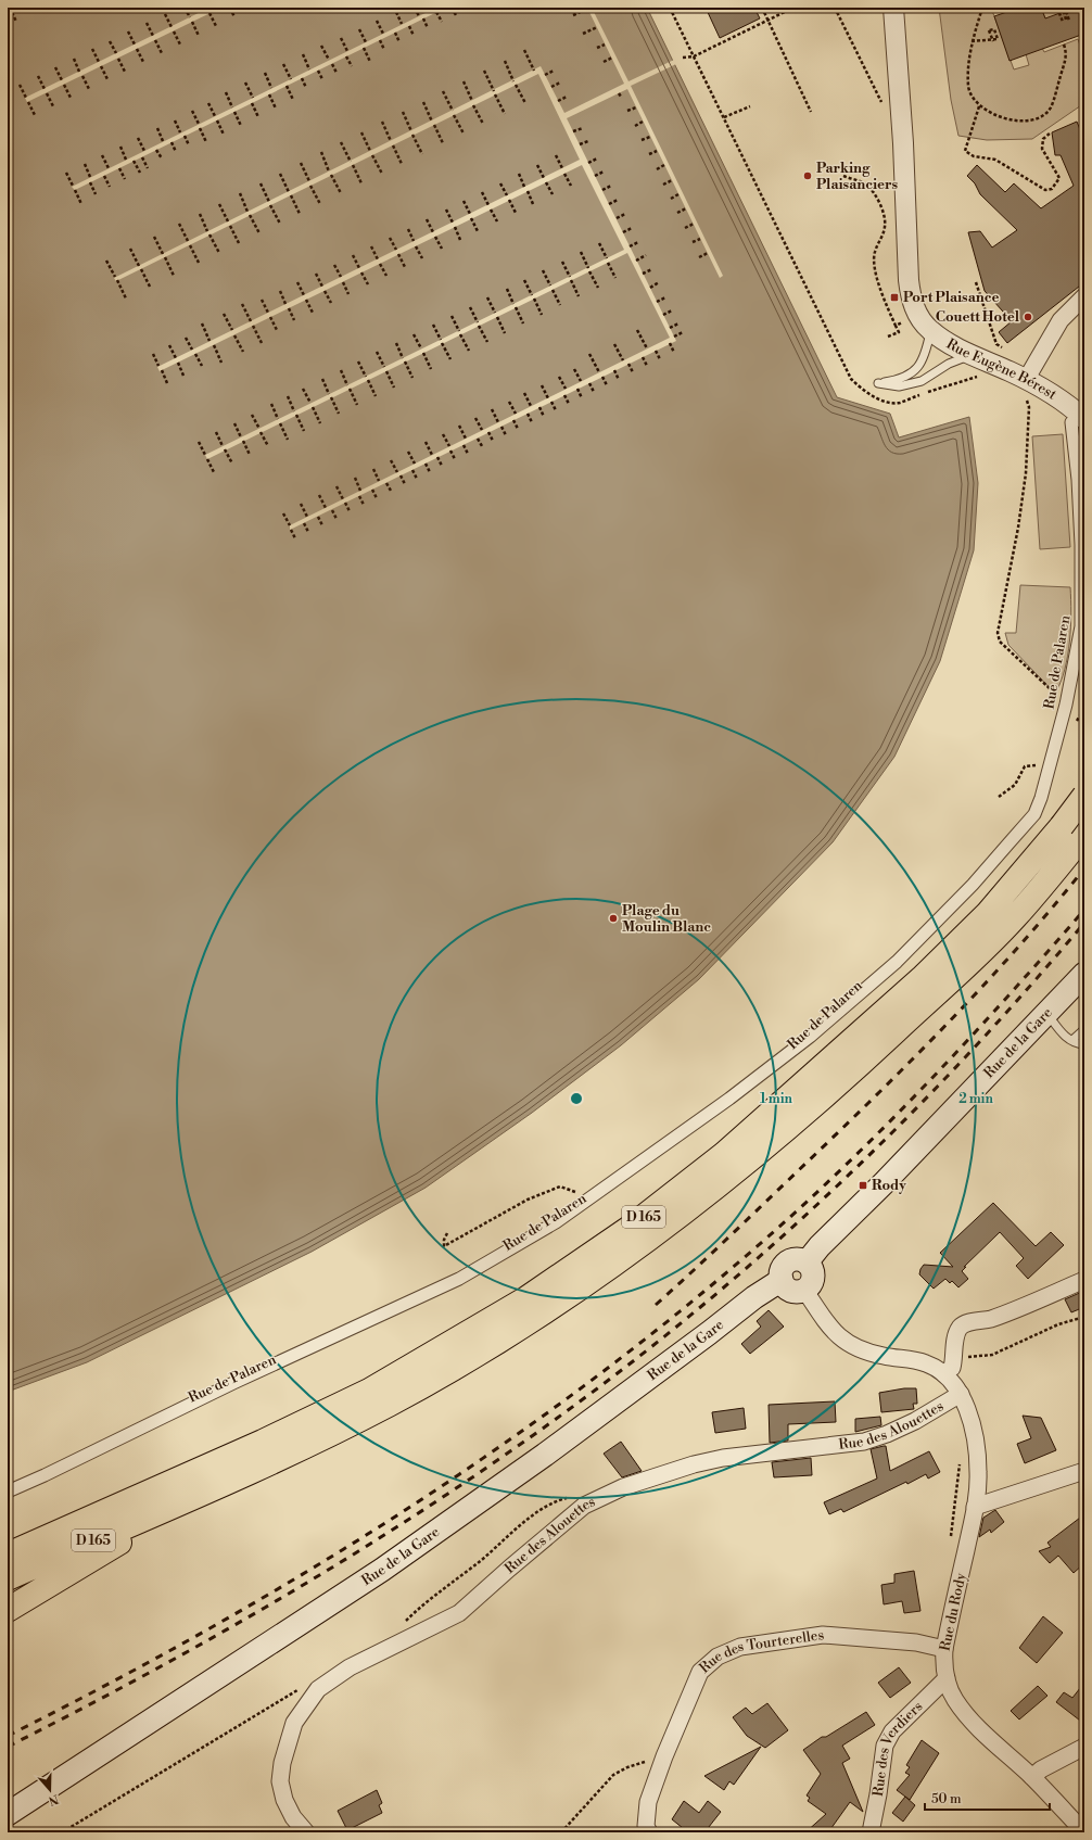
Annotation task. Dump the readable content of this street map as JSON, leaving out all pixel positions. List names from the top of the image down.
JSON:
{
  "streets": {
    "highway": ["D 165"],
    "main road": ["Rue de la Gare"],
    "street": [
      "Rue Eugène Bérest",
      "Rue de Palaren",
      "Rue des Alouettes",
      "Rue du Rody",
      "Rue des Tourterelles",
      "Rue des Verdiers"
    ]
  },
  "crossings": [
    ["Rue Eugène Bérest", "Rue de Palaren"],
    ["Rue de la Gare", "Rue du Rody"],
    ["Rue des Alouettes", "Rue du Rody"],
    ["Rue du Rody", "Rue des Tourterelles"],
    ["Rue du Rody", "Rue des Verdiers"]
  ],
  "places": {
    "other": ["Parking Plaisanciers", "Couett Hotel", "Plage du Moulin Blanc"],
    "transit": ["Port Plaisance", "Rody"]
  },
  "scale_bar": "50 m",
  "north": "bottom",
  "rings": ["1 min", "2 min"]
}
